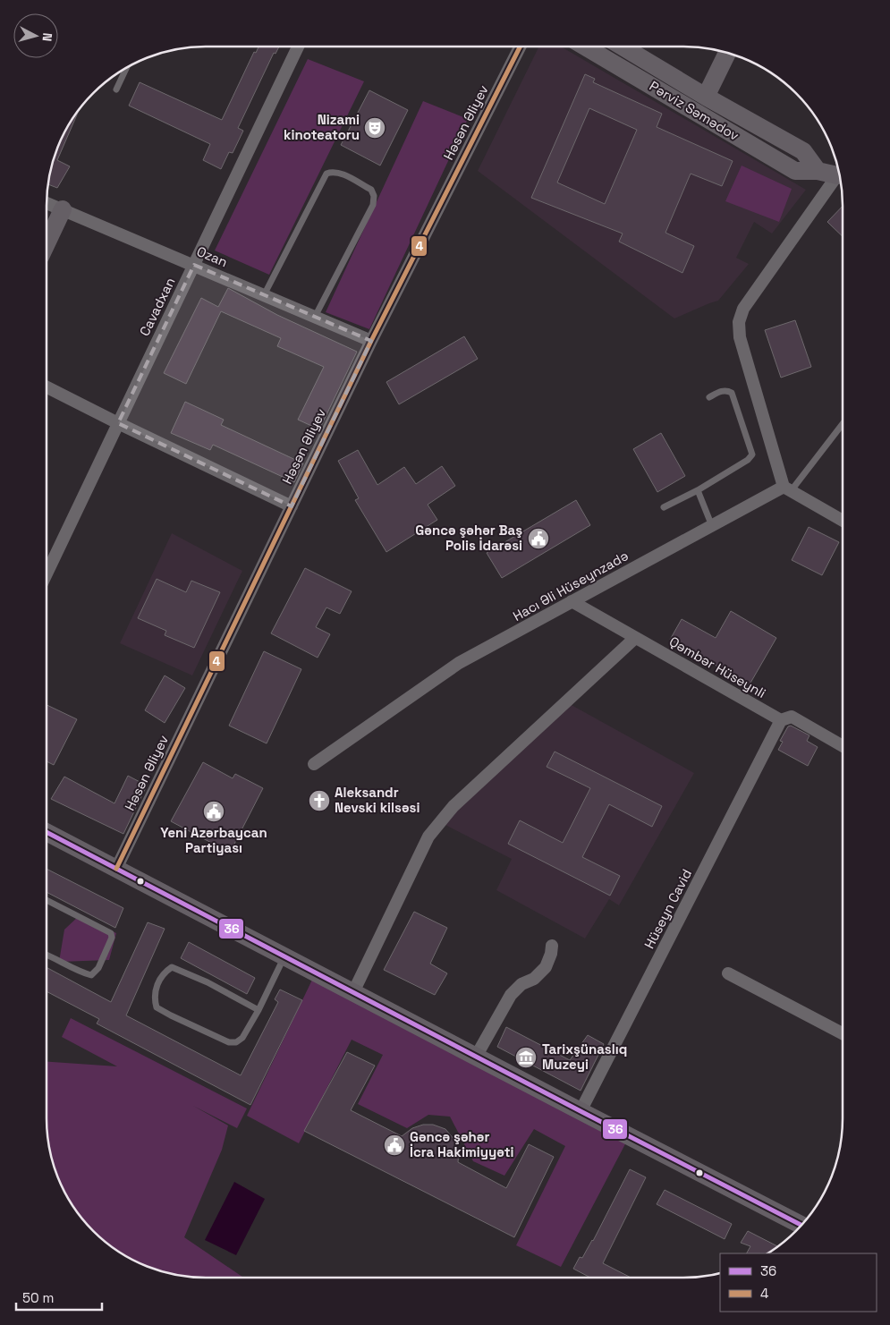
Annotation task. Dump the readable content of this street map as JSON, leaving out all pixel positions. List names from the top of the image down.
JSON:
{
  "streets": {
    "main road": ["Pərviz Səmədov"],
    "street": [
      "Həsən Əliyev",
      "Ozan",
      "Cavadxan",
      "Hacı Əli Hüseynzadə",
      "Qəmbər Hüseynli",
      "Hüseyn Cavid"
    ]
  },
  "crossings": [
    ["Həsən Əliyev", "Ozan"],
    ["Ozan", "Cavadxan"],
    ["Hacı Əli Hüseynzadə", "Qəmbər Hüseynli"],
    ["Qəmbər Hüseynli", "Hüseyn Cavid"]
  ],
  "places": {
    "theatre": ["Nizami kinoteatoru"],
    "public building": ["Gəncə şəhər Baş Polis İdarəsi", "Yeni Azərbaycan Partiyası", "Gəncə şəhər İcra Hakimiyyəti"],
    "church": ["Aleksandr Nevski kilsəsi"],
    "museum": ["Tarixşünaslıq Muzeyi"]
  },
  "lines": ["transit line 4", "transit line 36"],
  "legend": ["36", "4"],
  "scale_bar": "50 m",
  "north": "right"
}
